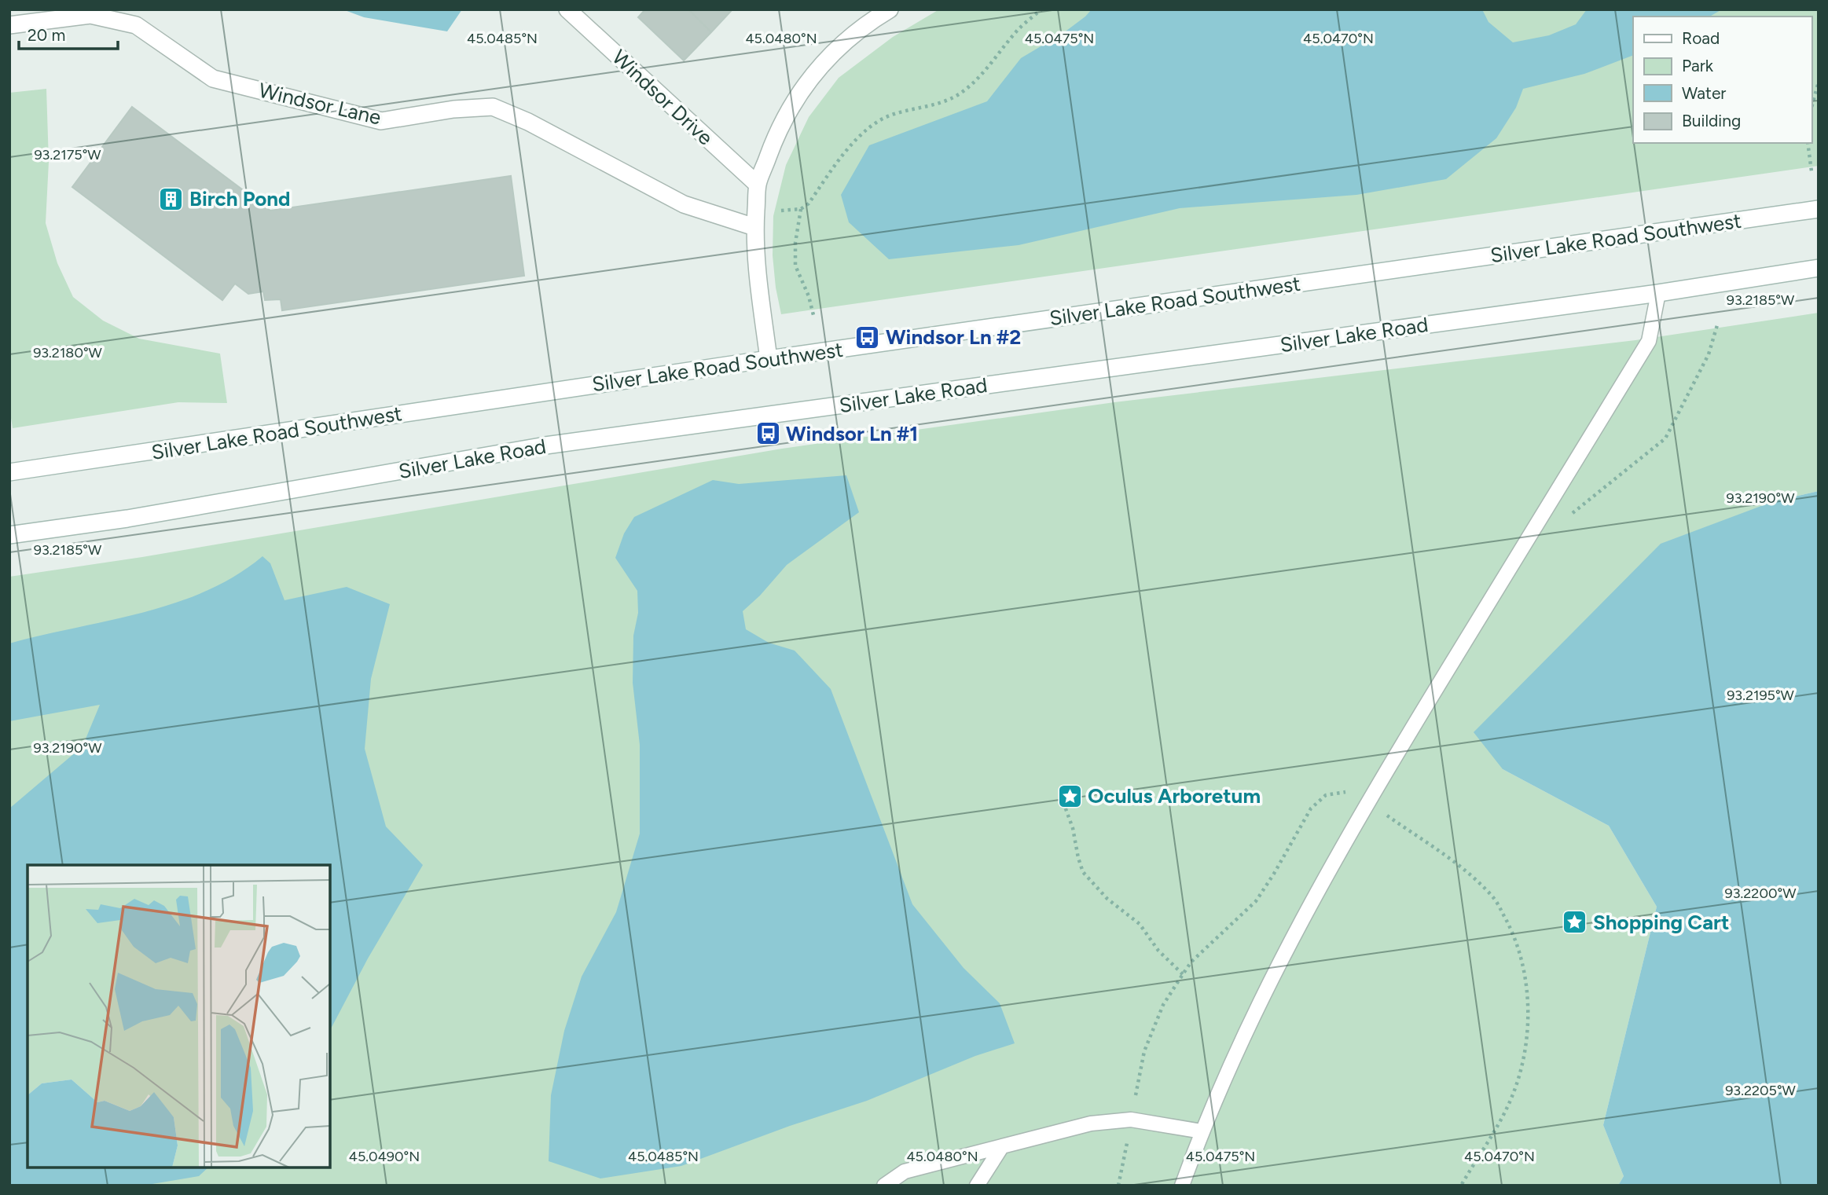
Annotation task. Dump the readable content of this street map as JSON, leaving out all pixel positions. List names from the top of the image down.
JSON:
{
  "streets": {
    "main road": [
      "Windsor Drive",
      "Windsor Lane",
      "Silver Lake Road Southwest",
      "Silver Lake Road"
    ]
  },
  "places": {
    "building": ["Birch Pond"],
    "bus stop": ["Windsor Ln #2", "Windsor Ln #1"],
    "place": ["Oculus Arboretum", "Shopping Cart"]
  },
  "legend": [
    "Road",
    "Park",
    "Water",
    "Building"
  ],
  "scale_bar": "20 m",
  "coordinates": [
    "45.0485°N",
    "45.0480°N",
    "45.0475°N",
    "45.0470°N",
    "93.2175°W",
    "93.2185°W",
    "93.2180°W",
    "93.2190°W",
    "93.2195°W",
    "93.2200°W",
    "93.2205°W",
    "45.0490°N"
  ]
}
